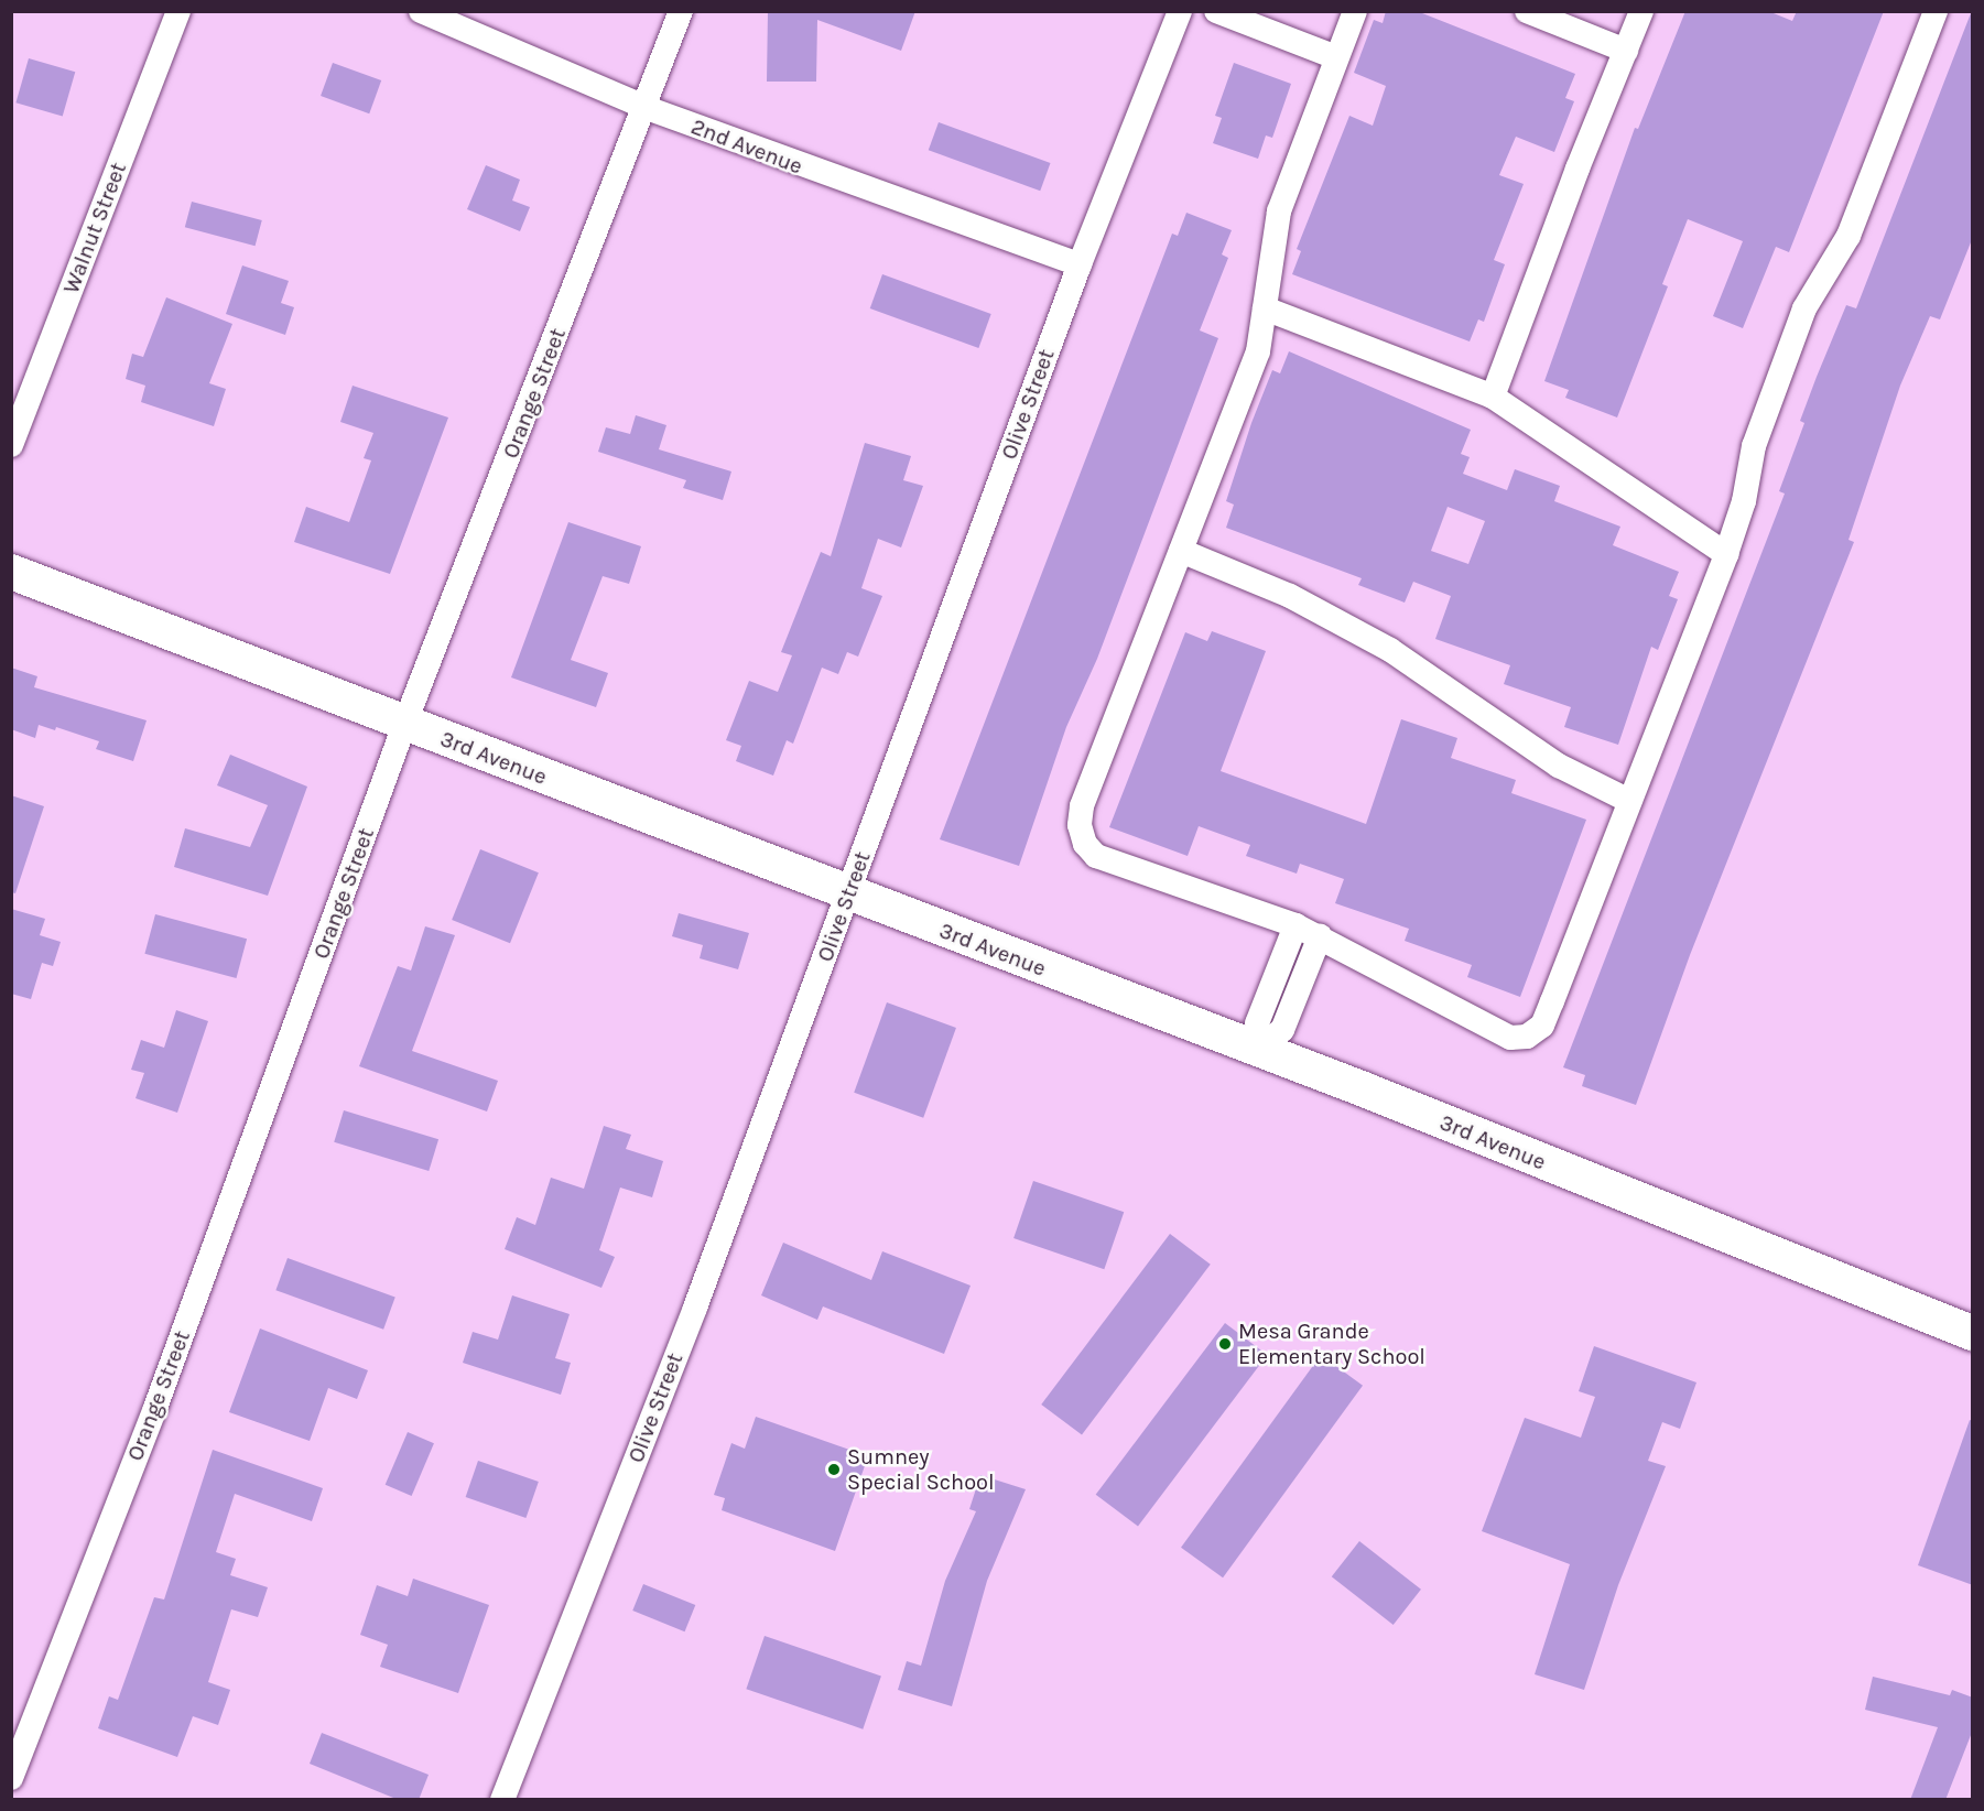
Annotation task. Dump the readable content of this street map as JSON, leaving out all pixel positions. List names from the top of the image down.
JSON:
{
  "streets": {
    "street": [
      "2nd Avenue",
      "Walnut Street",
      "Orange Street",
      "Olive Street",
      "3rd Avenue"
    ]
  },
  "crossings": [
    ["2nd Avenue", "Orange Street"],
    ["2nd Avenue", "Olive Street"],
    ["Orange Street", "3rd Avenue"],
    ["Olive Street", "3rd Avenue"]
  ],
  "places": ["Mesa Grande Elementary School", "Sumney Special School"]
}
